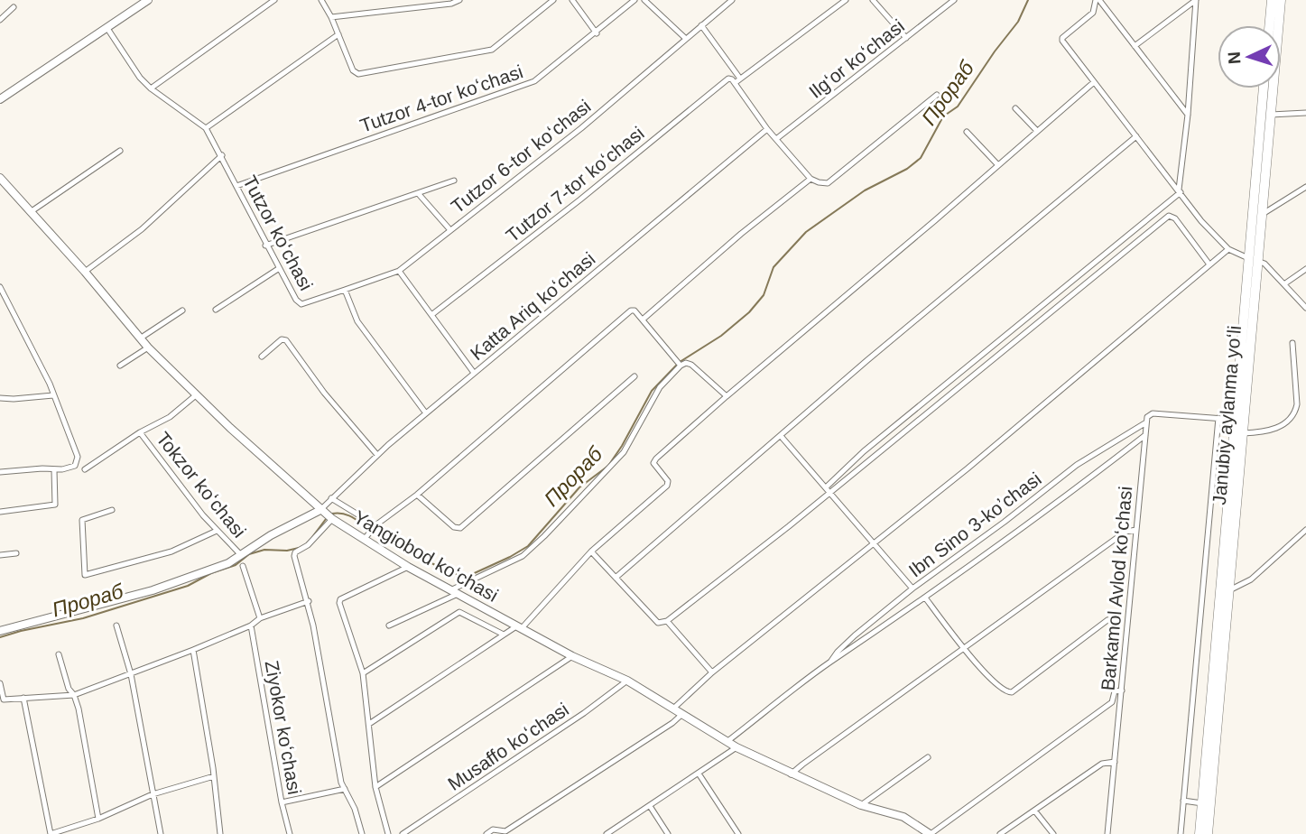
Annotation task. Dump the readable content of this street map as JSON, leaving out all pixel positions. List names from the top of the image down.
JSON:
{
  "streets": {
    "highway": ["Janubiy aylanma yoʻli"],
    "street": [
      "Ilgʻor koʻchasi",
      "Tutzor 4-tor koʻchasi",
      "Tutzor 6-tor koʻchasi",
      "Tutzor 7-tor koʻchasi",
      "Tutzor koʻchasi",
      "Katta Ariq koʻchasi",
      "Tokzor koʻchasi",
      "Ibn Sino 3-koʼchasi",
      "Yangiobod koʻchasi",
      "Barkamol Avlod koʻchasi",
      "Ziyokor koʻchasi",
      "Musaffo koʻchasi"
    ]
  },
  "crossings": [
    ["Tutzor 4-tor koʻchasi", "Tutzor koʻchasi"],
    ["Tutzor 6-tor koʻchasi", "Tutzor koʻchasi"],
    ["Tutzor koʻchasi", "Katta Ariq koʻchasi"],
    ["Katta Ariq koʻchasi", "Yangiobod koʻchasi"],
    ["Tokzor koʻchasi", "Yangiobod koʻchasi"],
    ["Ibn Sino 3-koʼchasi", "Yangiobod koʻchasi"],
    ["Ibn Sino 3-koʼchasi", "Barkamol Avlod koʻchasi"],
    ["Yangiobod koʻchasi", "Musaffo koʻchasi"]
  ],
  "water": ["Прораб"],
  "north": "left"
}
